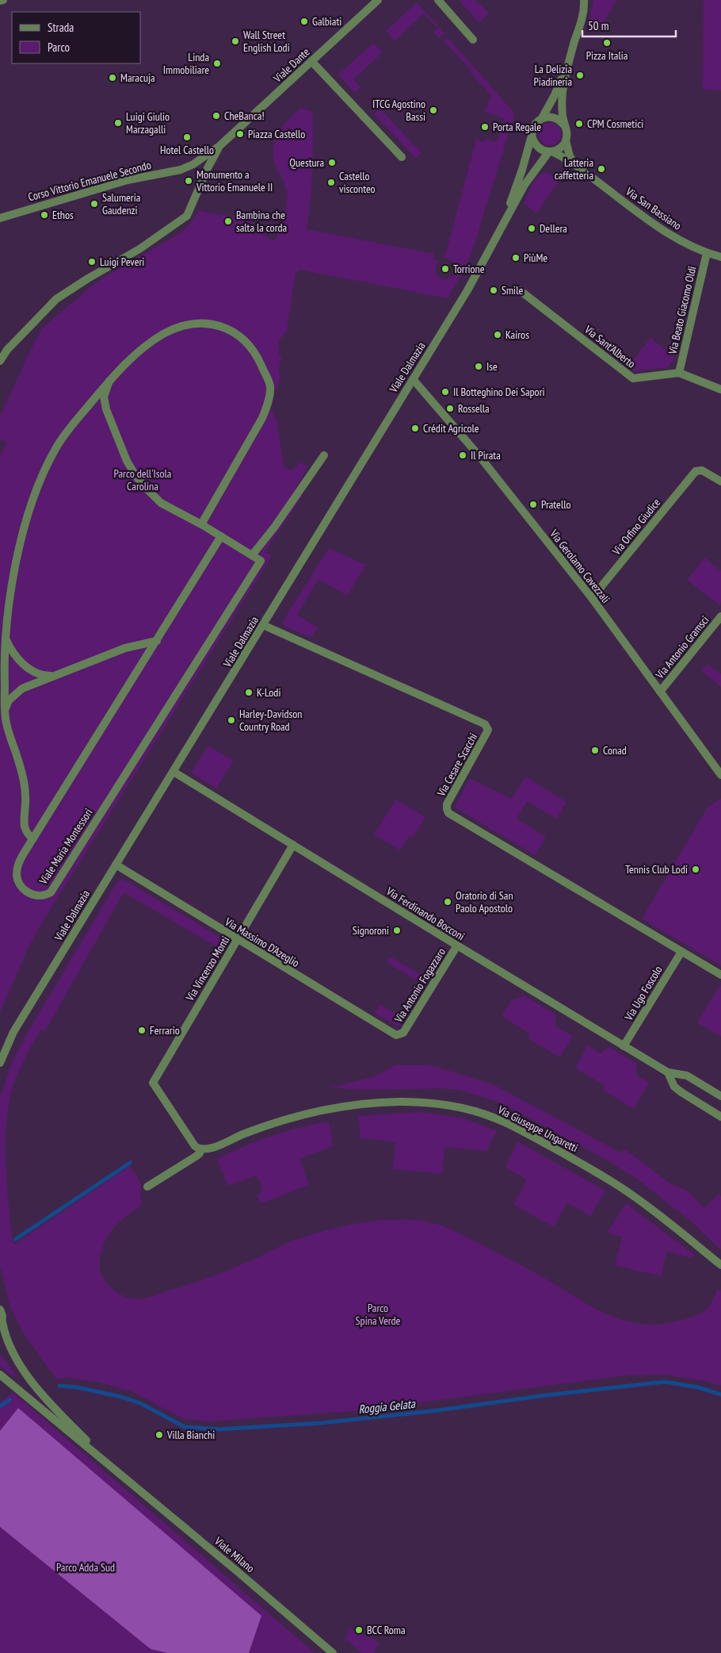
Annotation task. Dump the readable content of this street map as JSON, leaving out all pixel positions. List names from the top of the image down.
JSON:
{
  "streets": {
    "street": [
      "Viale Dante",
      "Corso Vittorio Emanuele Secondo",
      "Via San Bassiano",
      "Via Beato Giacomo Oldi",
      "Via Sant'Alberto",
      "Viale Dalmazia",
      "Via Orfino Giudice",
      "Via Gerolamo Cavezzali",
      "Via Antonio Gramsci",
      "Via Cesare Scacchi",
      "Viale Maria Montessori",
      "Via Ferdinando Bocconi",
      "Via Massimo D’Azeglio",
      "Via Vincenzo Monti",
      "Via Antonio Fogazzaro",
      "Via Ugo Foscolo",
      "Via Giuseppe Ungaretti",
      "Viale Milano"
    ]
  },
  "crossings": [
    ["Viale Dante", "Corso Vittorio Emanuele Secondo"],
    ["Via San Bassiano", "Via Beato Giacomo Oldi"],
    ["Via San Bassiano", "Viale Dalmazia"],
    ["Via Beato Giacomo Oldi", "Via Sant'Alberto"],
    ["Viale Dalmazia", "Via Gerolamo Cavezzali"],
    ["Viale Dalmazia", "Via Cesare Scacchi"],
    ["Viale Dalmazia", "Via Ferdinando Bocconi"],
    ["Viale Dalmazia", "Via Massimo D’Azeglio"],
    ["Via Orfino Giudice", "Via Gerolamo Cavezzali"],
    ["Via Gerolamo Cavezzali", "Via Antonio Gramsci"],
    ["Via Cesare Scacchi", "Via Ugo Foscolo"],
    ["Via Ferdinando Bocconi", "Via Vincenzo Monti"],
    ["Via Ferdinando Bocconi", "Via Antonio Fogazzaro"],
    ["Via Ferdinando Bocconi", "Via Ugo Foscolo"],
    ["Via Massimo D’Azeglio", "Via Vincenzo Monti"],
    ["Via Massimo D’Azeglio", "Via Antonio Fogazzaro"],
    ["Via Vincenzo Monti", "Via Giuseppe Ungaretti"]
  ],
  "water": ["Roggia Gelata"],
  "parks": ["Parco dell'Isola Carolina", "Parco Spina Verde", "Parco Adda Sud"],
  "places": [
    "Galbiati",
    "Wall Street English Lodi",
    "Pizza Italia",
    "Linda Immobiliare",
    "La Delizia Piadineria",
    "Maracuja",
    "ITCG Agostino Bassi",
    "CheBanca!",
    "Luigi Giulio Marzagalli",
    "CPM Cosmetici",
    "Porta Regale",
    "Piazza Castello",
    "Hotel Castello",
    "Questura",
    "Latteria caffetteria",
    "Monumento a Vittorio Emanuele II",
    "Castello visconteo",
    "Salumeria Gaudenzi",
    "Ethos",
    "Bambina che salta la corda",
    "Dellera",
    "PiùMe",
    "Luigi Peveri",
    "Torrione",
    "Smile",
    "Kairos",
    "Ise",
    "Il Botteghino Dei Sapori",
    "Rossella",
    "Crédit Agricole",
    "Il Pirata",
    "Pratello",
    "K-Lodi",
    "Harley-Davidson Country Road",
    "Conad",
    "Tennis Club Lodi",
    "Oratorio di San Paolo Apostolo",
    "Signoroni",
    "Ferrario",
    "Villa Bianchi",
    "BCC Roma"
  ],
  "legend": ["Strada", "Parco"],
  "scale_bar": "50 m"
}
